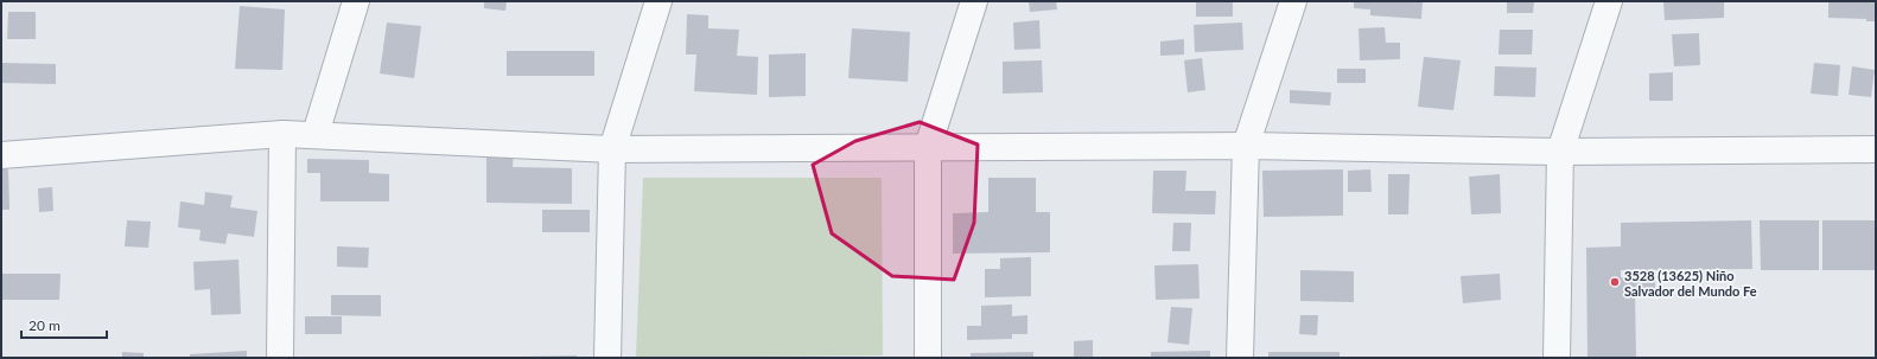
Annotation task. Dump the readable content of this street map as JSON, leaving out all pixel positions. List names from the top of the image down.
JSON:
{
  "places": ["3528 (13625) Niño Salvador del Mundo Fe"],
  "scale_bar": "20 m"
}
